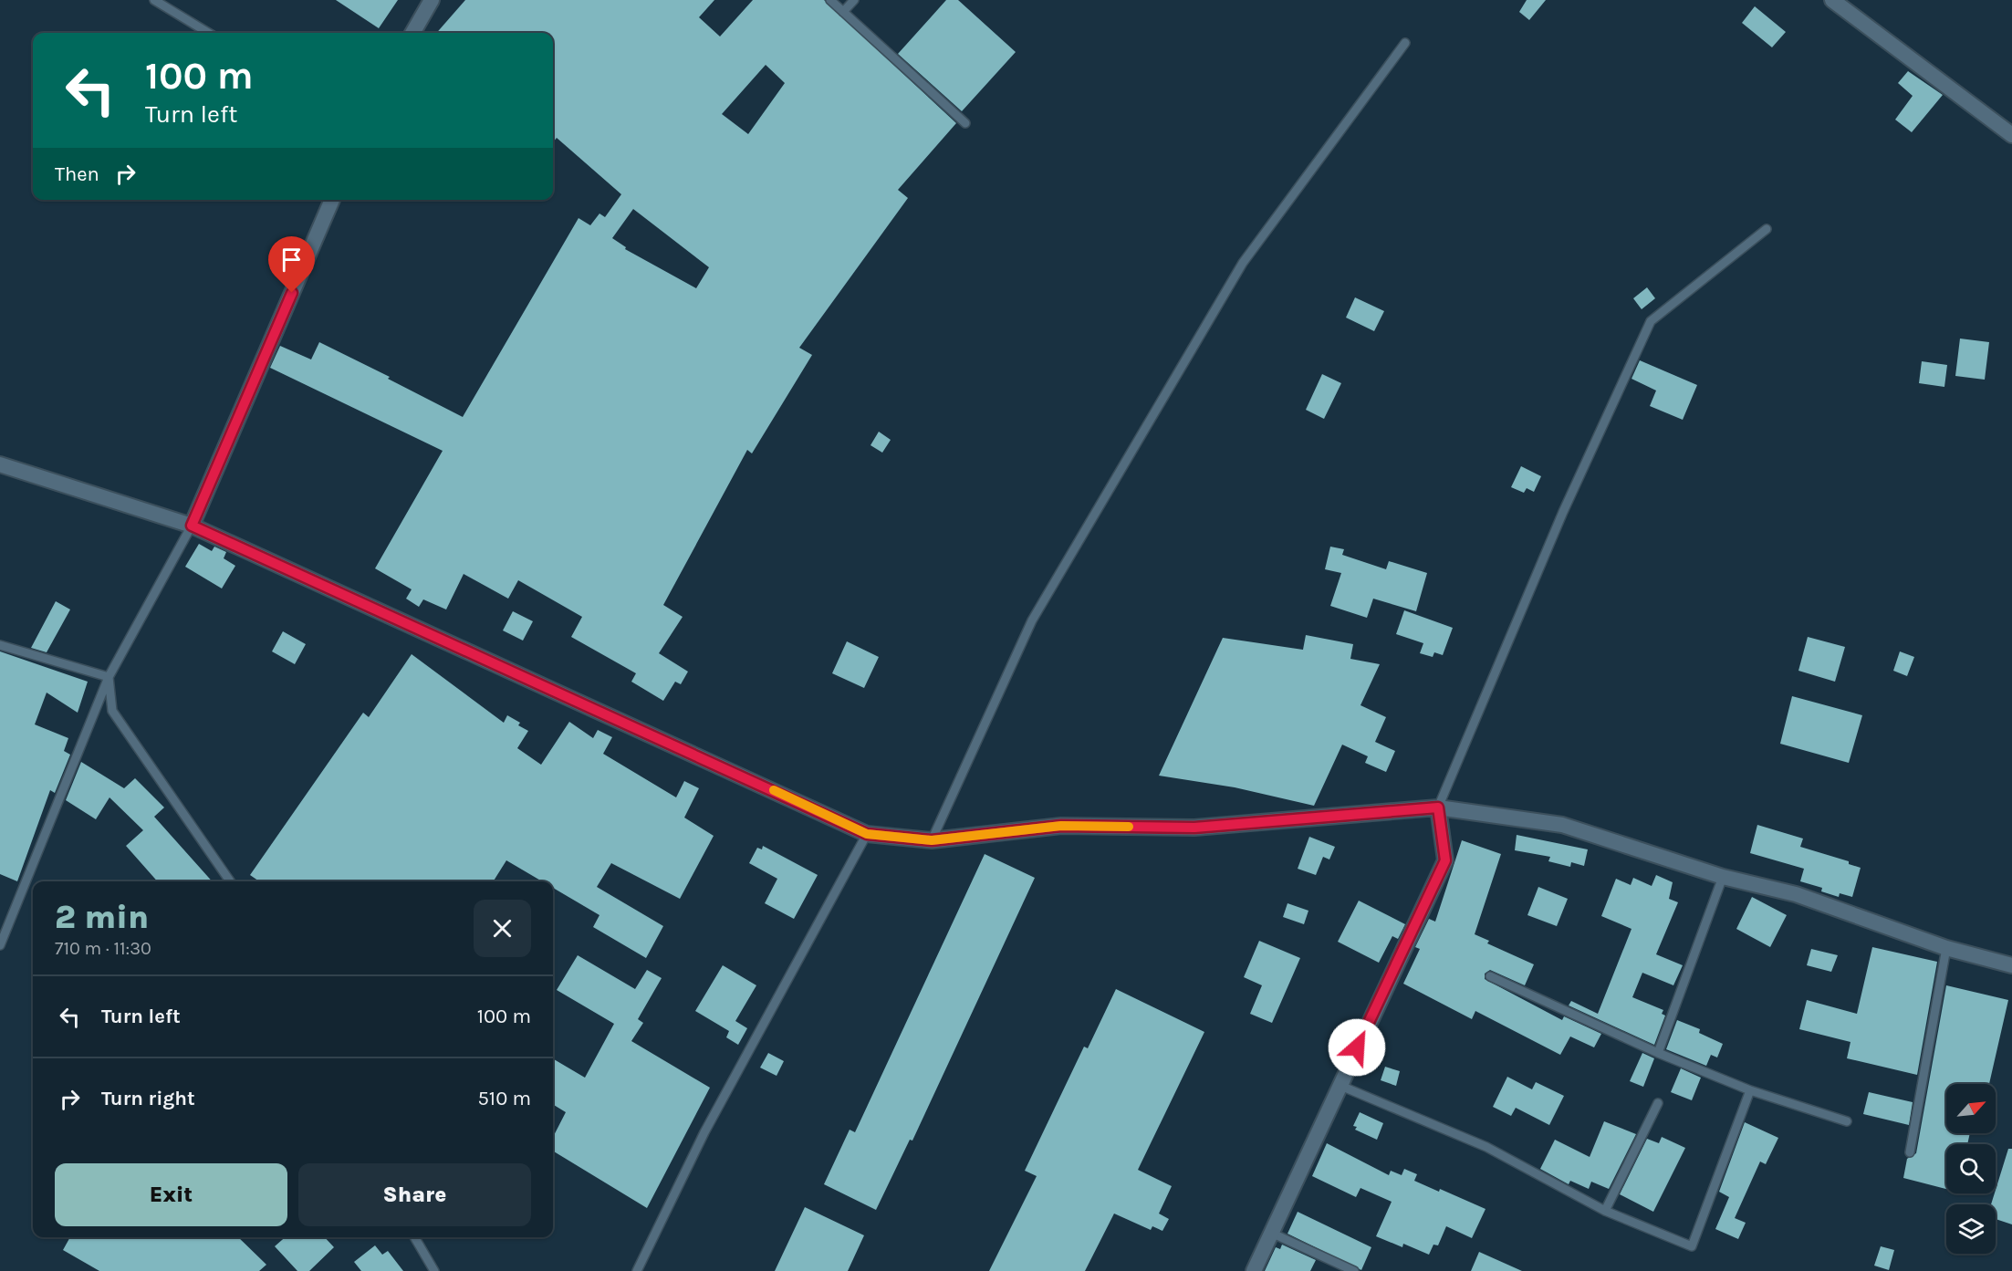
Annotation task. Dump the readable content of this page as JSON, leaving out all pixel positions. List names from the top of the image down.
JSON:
{
  "north": "top right",
  "page": {
    "turn": ["100 m", "Turn left"],
    "then": "Then",
    "heading": ["2 min", "710 m · 11:30"],
    "list": [
      {
        "name": "Turn left",
        "value": "100 m"
      },
      {
        "name": "Turn right",
        "value": "510 m"
      }
    ],
    "buttons": ["Exit", "Share"]
  }
}
